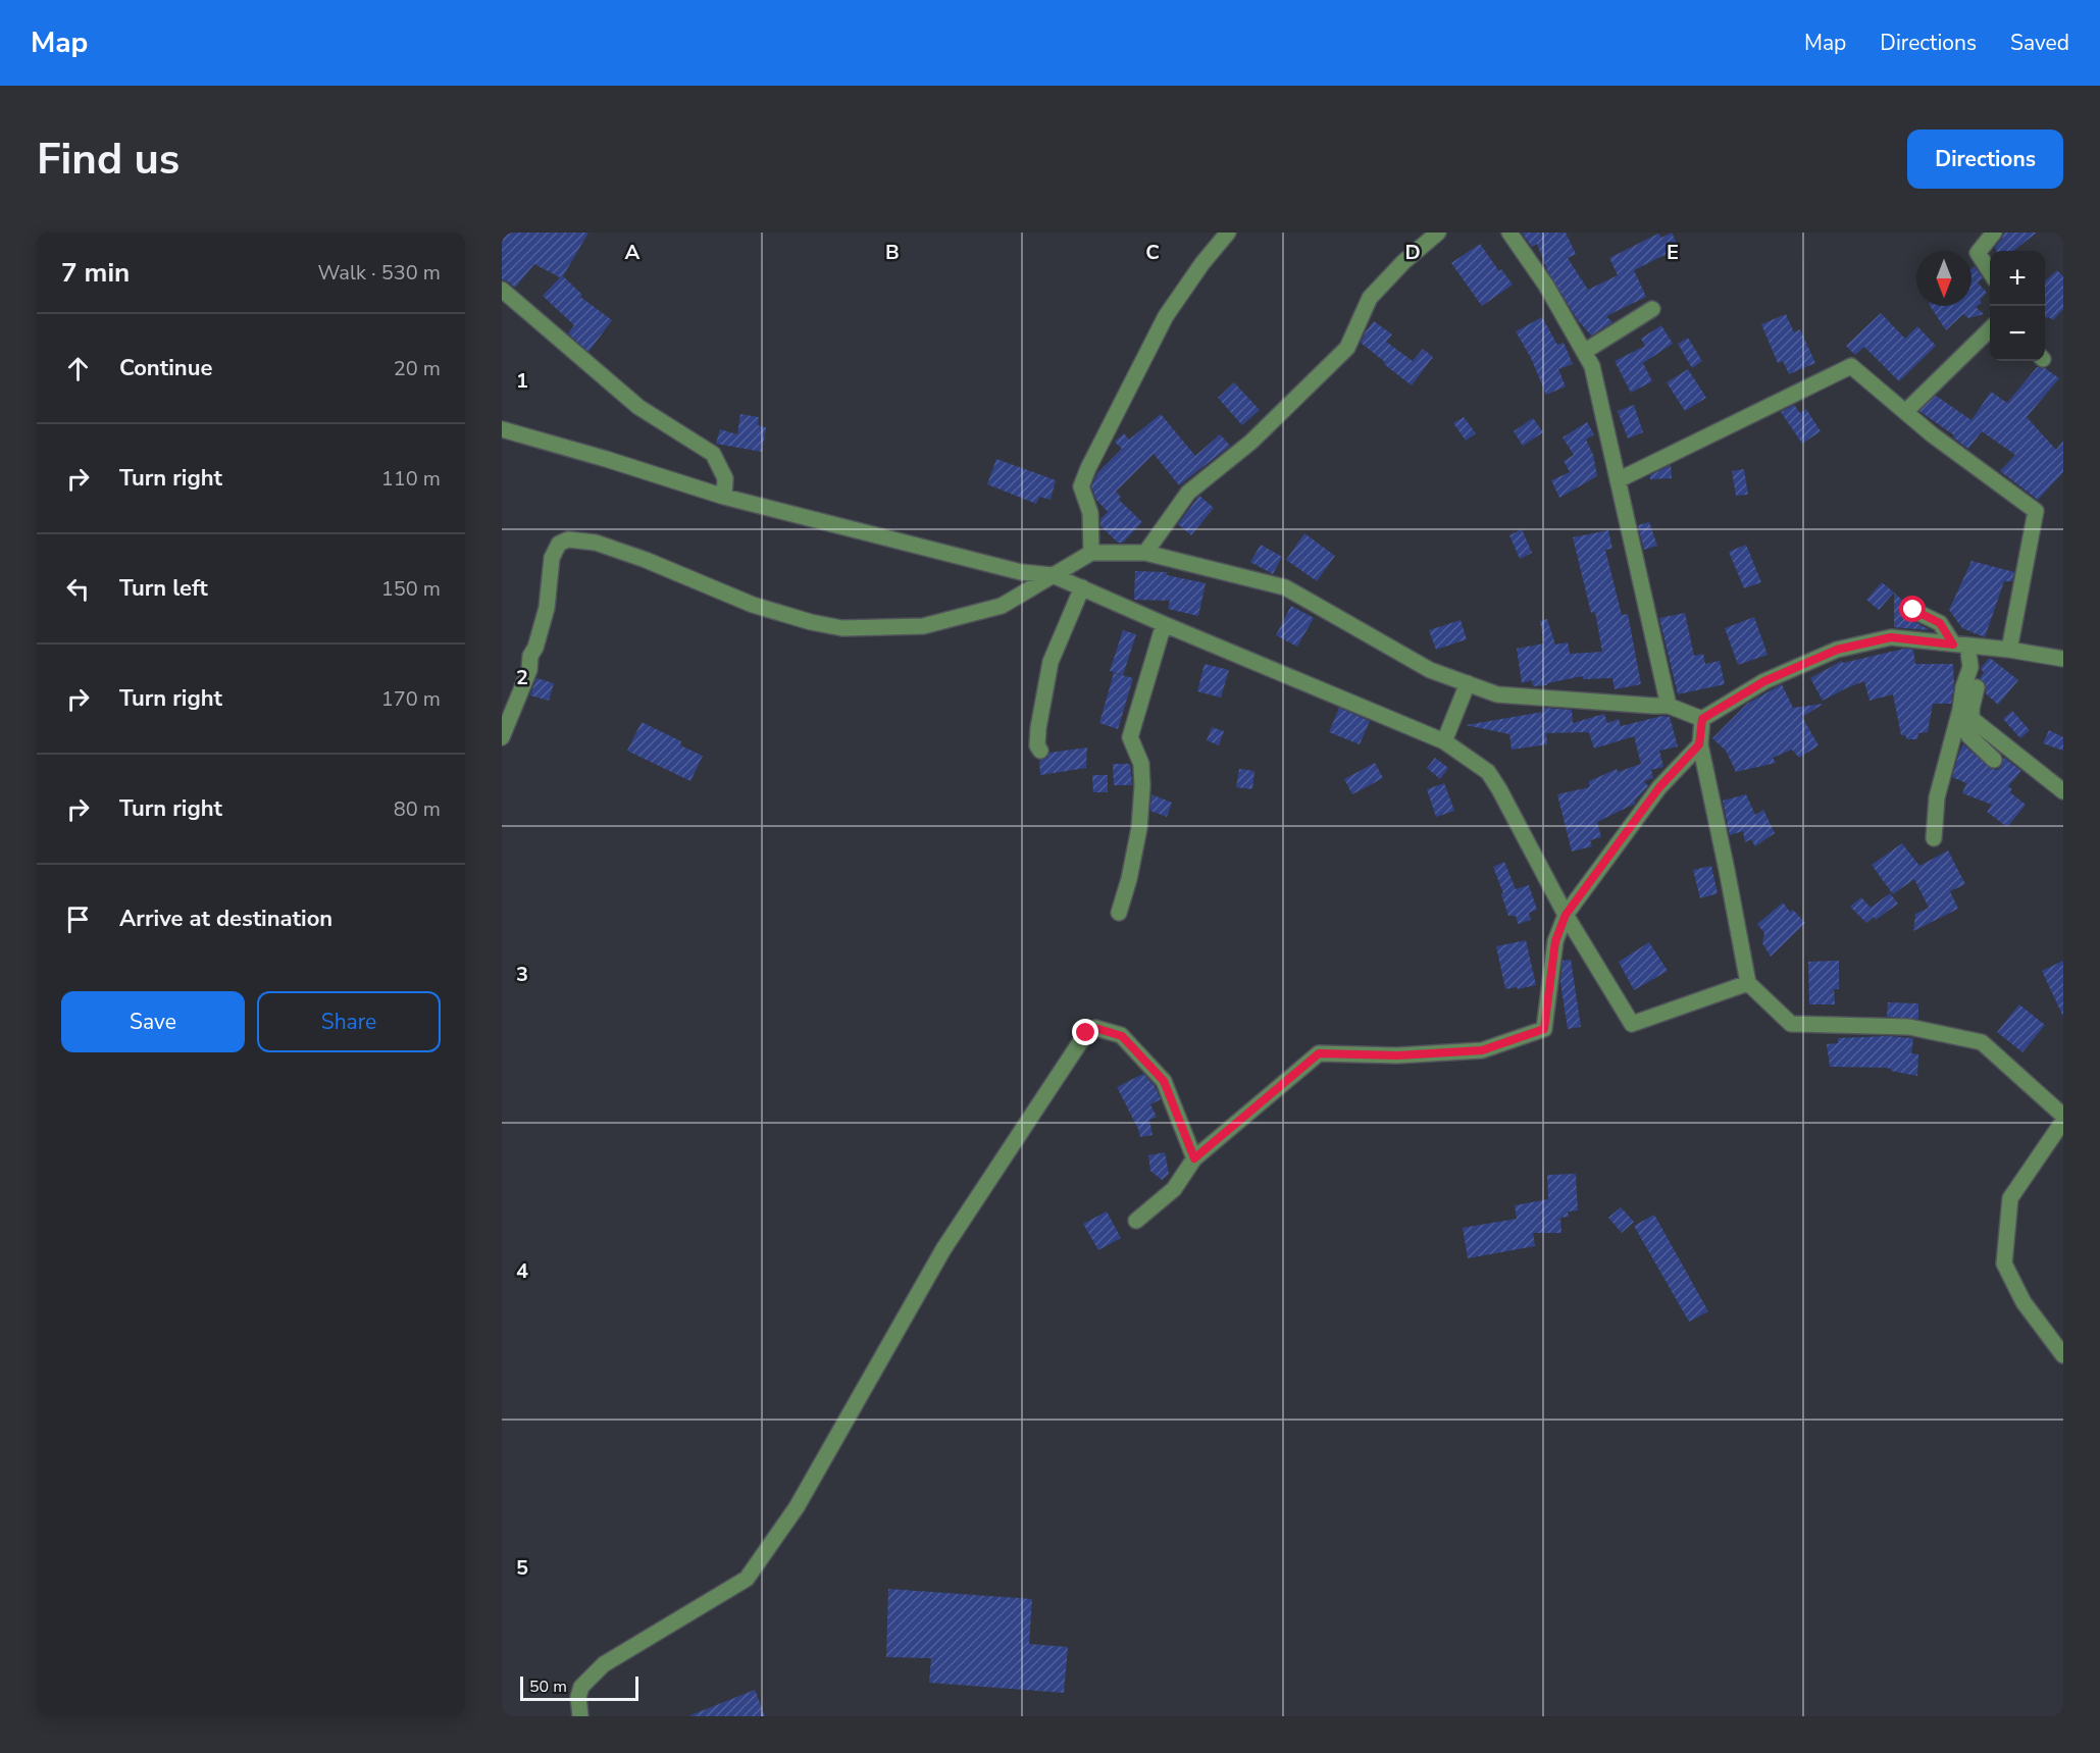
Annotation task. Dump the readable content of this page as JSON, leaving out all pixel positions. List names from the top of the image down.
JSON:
{
  "scale_bar": "50 m",
  "north": "bottom",
  "page": {
    "header": "Map",
    "nav": ["Map", "Directions", "Saved"],
    "buttons": [
      "Directions",
      ["Save", "Share"]
    ],
    "title": "Find us",
    "heading": ["7 min", "Walk · 530 m"],
    "map_buttons": ["+", "−"],
    "list": [
      ["Continue", "20 m"],
      ["Turn right", "110 m"],
      ["Turn left", "150 m"],
      ["Turn right", "170 m"],
      ["Turn right", "80 m"],
      "Arrive at destination"
    ],
    "scale": "50 m"
  },
  "grid": {
    "columns": [
      "A",
      "B",
      "C",
      "D",
      "E"
    ],
    "rows": [
      "1",
      "2",
      "3",
      "4",
      "5"
    ]
  }
}
